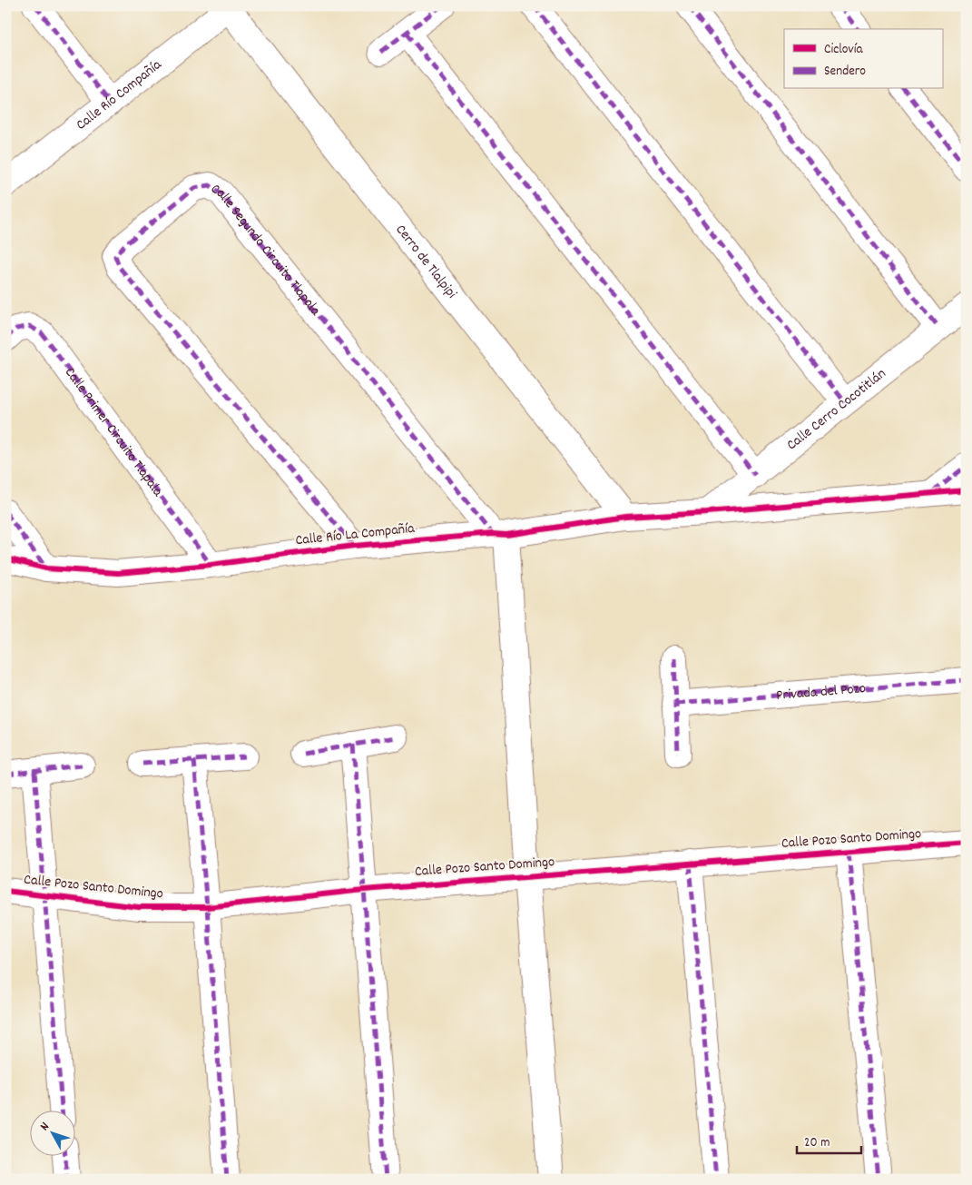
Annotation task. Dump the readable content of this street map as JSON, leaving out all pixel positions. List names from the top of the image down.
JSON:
{
  "streets": {
    "street": [
      "Calle Río Compañía",
      "Calle Segundo Circuito Tlapala",
      "Cerro de Tlalpipi",
      "Calle Cerro Cocotitlán",
      "Calle Primer Circuito Tlapala",
      "Calle Río La Compañía",
      "Privada del Pozo",
      "Calle Pozo Santo Domingo"
    ]
  },
  "crossings": [
    ["Calle Río Compañía", "Cerro de Tlalpipi"],
    ["Calle Segundo Circuito Tlapala", "Calle Río La Compañía"],
    ["Cerro de Tlalpipi", "Calle Río La Compañía"],
    ["Calle Cerro Cocotitlán", "Calle Río La Compañía"],
    ["Calle Primer Circuito Tlapala", "Calle Río La Compañía"]
  ],
  "legend": ["Ciclovía", "Sendero"],
  "scale_bar": "20 m",
  "north": "top left"
}
